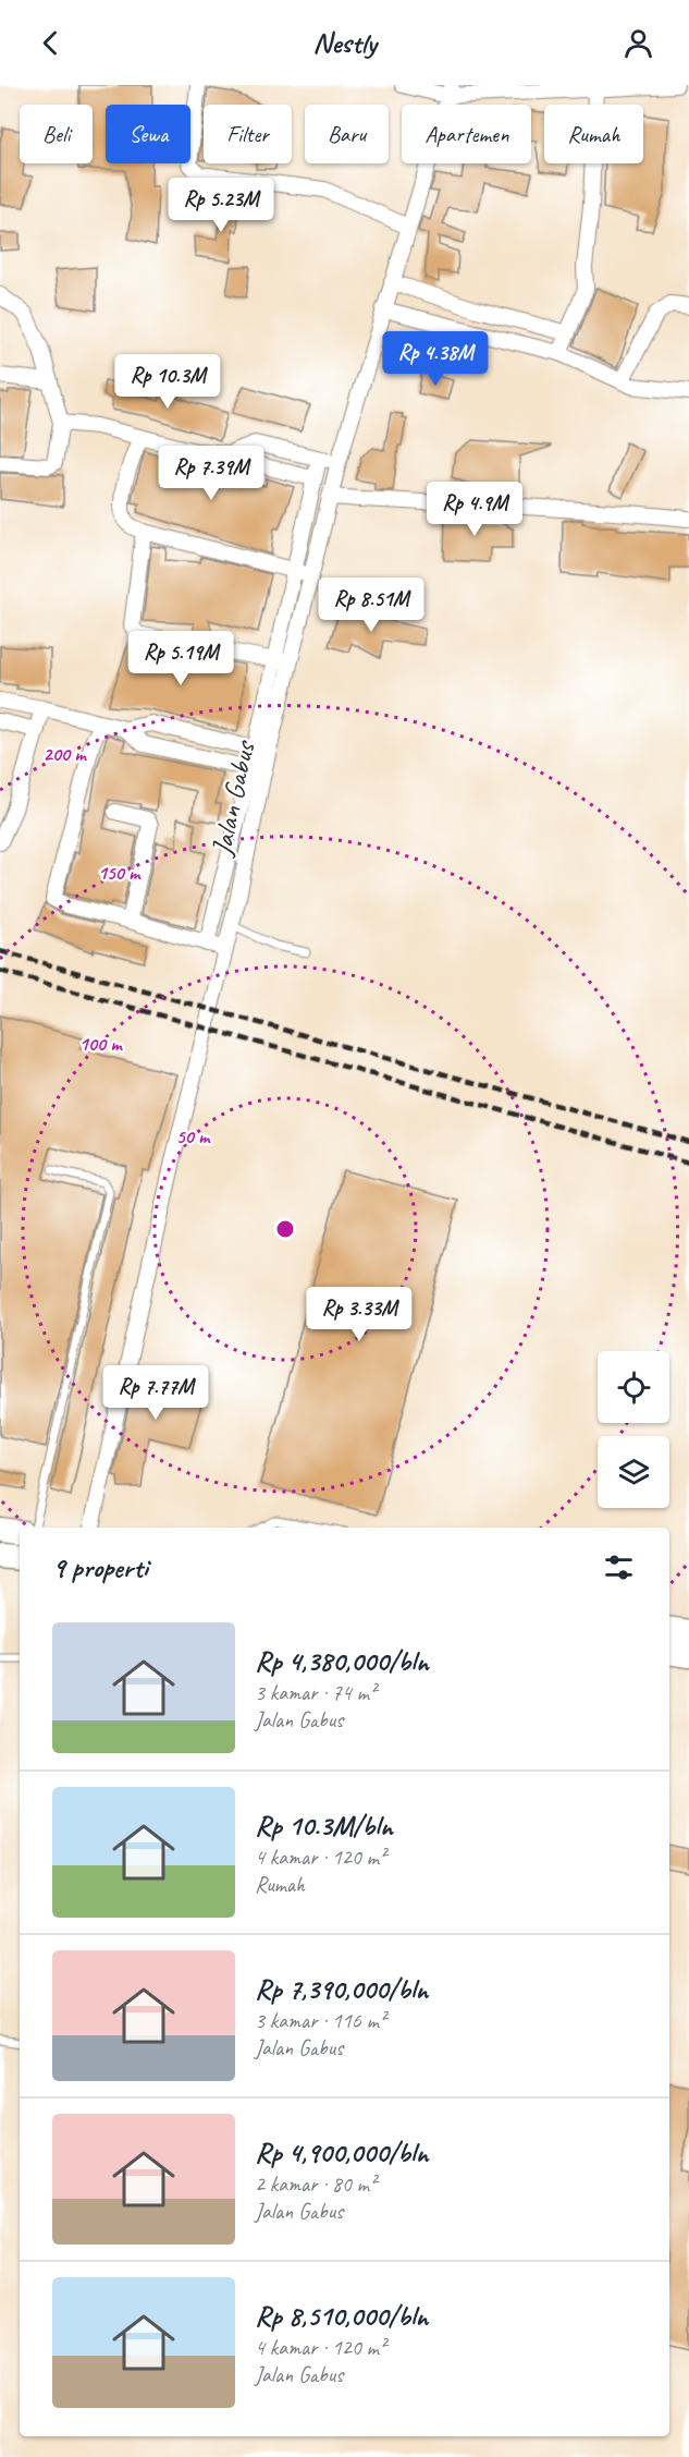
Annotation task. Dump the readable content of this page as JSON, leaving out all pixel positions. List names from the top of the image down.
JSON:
{
  "streets": {
    "street": ["Jalan Gabus"]
  },
  "page": {
    "header": "Nestly",
    "chip": [
      "Beli",
      "Sewa",
      "Filter",
      "Baru",
      "Apartemen",
      "Rumah"
    ],
    "price": [
      "Rp 5.23M",
      "Rp 4.38M",
      "Rp 10.3M",
      "Rp 7.39M",
      "Rp 4.9M",
      "Rp 8.51M",
      "Rp 5.19M",
      "Rp 3.33M",
      "Rp 7.77M"
    ],
    "heading": "9 properti",
    "list": [
      {
        "name": "Rp 4,380,000/bln",
        "note": "3 kamar · 74 m² · Jalan Gabus"
      },
      {
        "name": "Rp 10.3M/bln",
        "note": "4 kamar · 120 m² · Rumah"
      },
      {
        "name": "Rp 7,390,000/bln",
        "note": "3 kamar · 116 m² · Jalan Gabus"
      },
      {
        "name": "Rp 4,900,000/bln",
        "note": "2 kamar · 80 m² · Jalan Gabus"
      },
      {
        "name": "Rp 8,510,000/bln",
        "note": "4 kamar · 120 m² · Jalan Gabus"
      }
    ]
  },
  "rings": [
    "200 m",
    "150 m",
    "100 m",
    "50 m"
  ]
}
